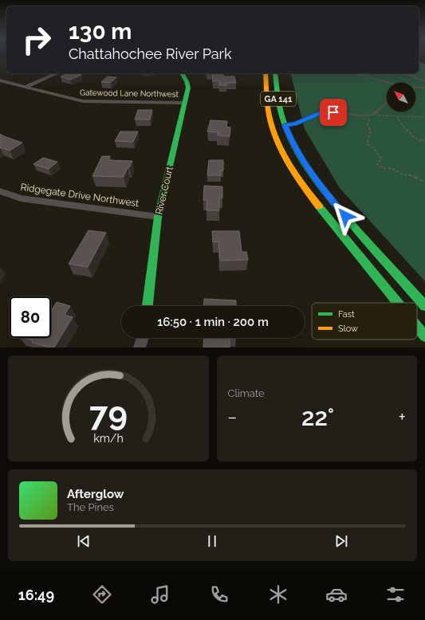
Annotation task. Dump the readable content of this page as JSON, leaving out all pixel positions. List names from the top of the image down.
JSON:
{
  "streets": {
    "main road": ["GA 141", "River Court"],
    "street": ["Gatewood Lane Northwest", "Ridgegate Drive Northwest"]
  },
  "crossings": [
    ["Gatewood Lane Northwest", "River Court"],
    ["River Court", "Ridgegate Drive Northwest"]
  ],
  "legend": ["Fast", "Slow"],
  "north": "top left",
  "page": {
    "turn": ["130 m", "Chattahochee River Park"],
    "limit": "80",
    "trip": "16:50 · 1 min · 200 m",
    "tile": "Climate",
    "heat": ["−", "22°", "+"],
    "song": ["Afterglow", "The Pines"],
    "tabs": "16:49",
    "gauge": ["79", "km/h"]
  }
}
